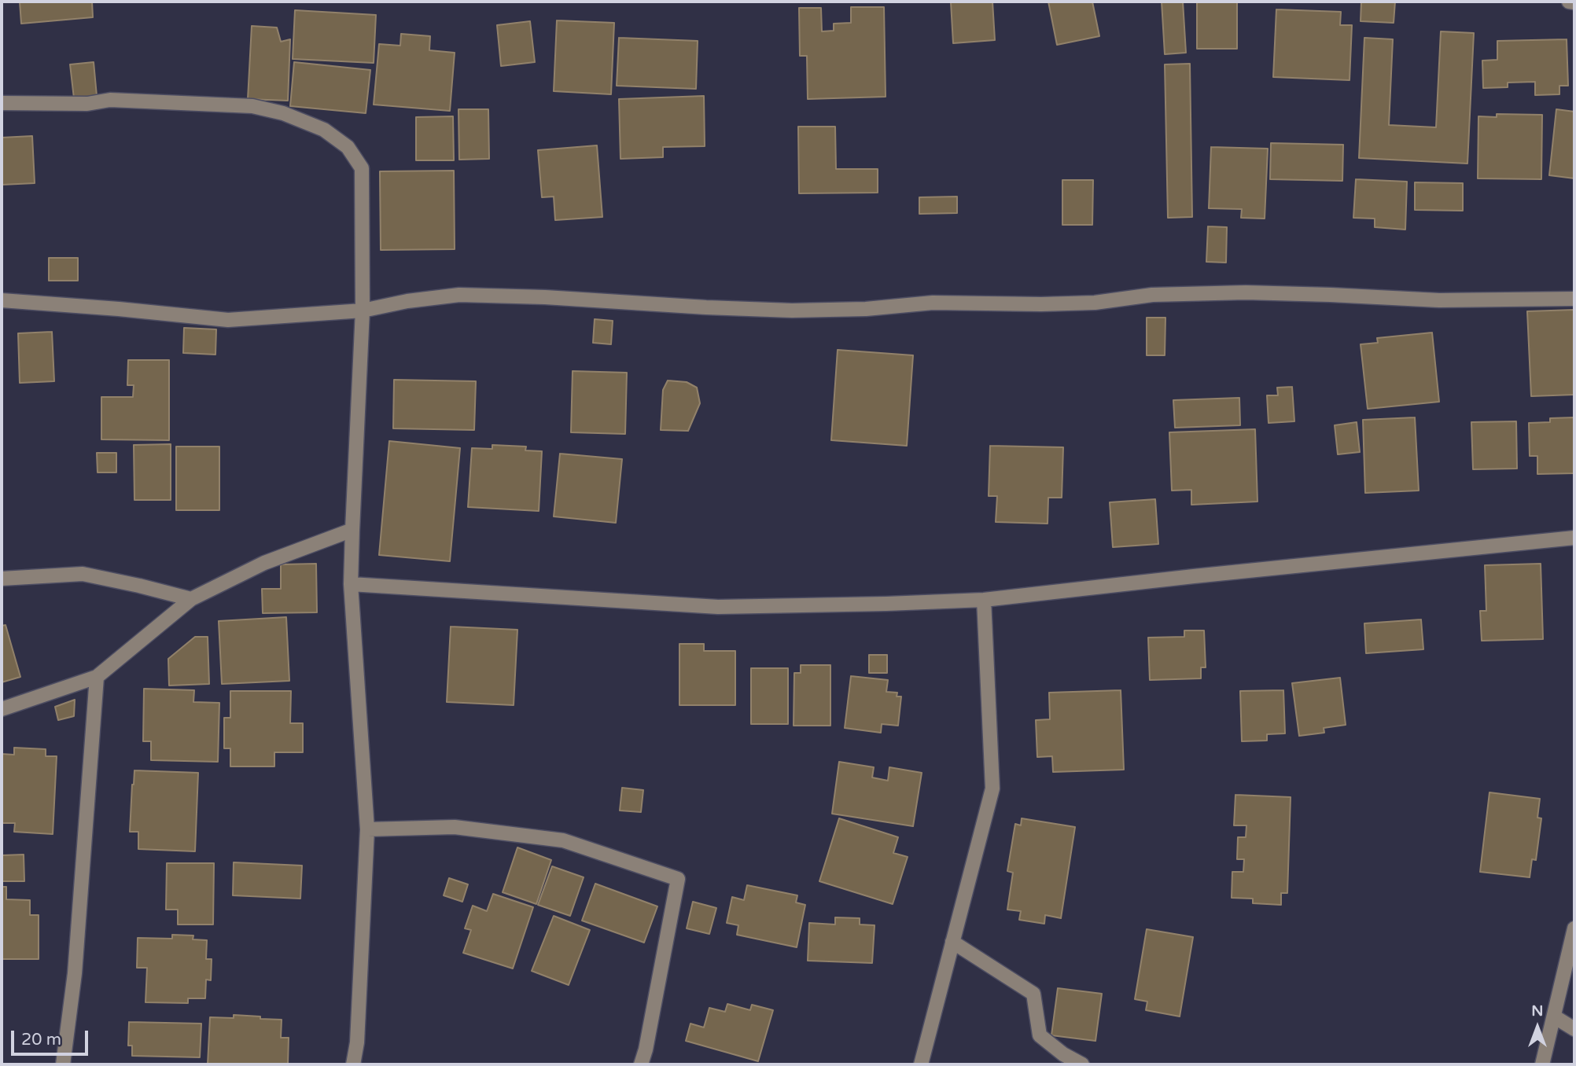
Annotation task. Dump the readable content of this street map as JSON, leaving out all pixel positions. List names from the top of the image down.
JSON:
{
  "scale_bar": "20 m",
  "north": "top"
}
